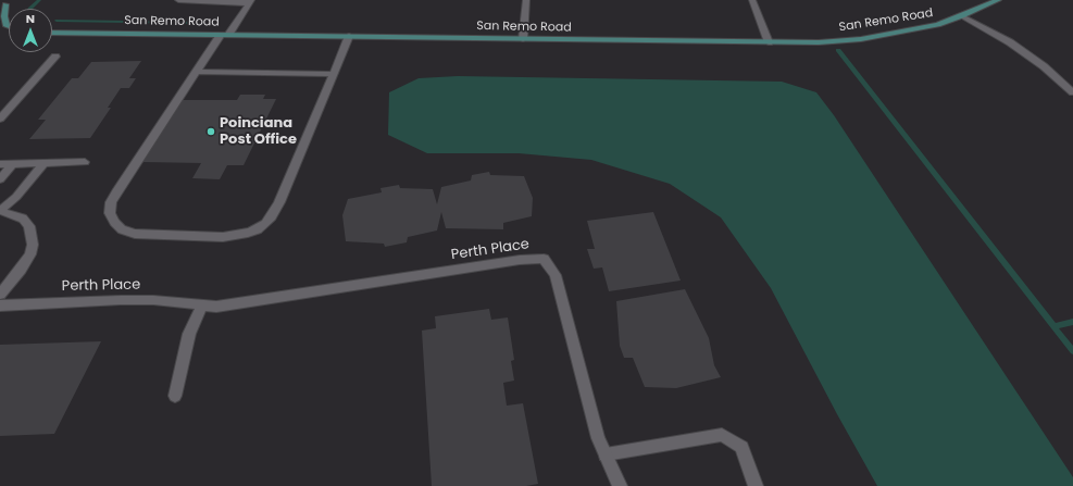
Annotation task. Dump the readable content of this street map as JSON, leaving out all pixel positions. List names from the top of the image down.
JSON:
{
  "streets": {
    "street": ["San Remo Road", "Perth Place"]
  },
  "places": ["Poinciana Post Office"],
  "north": "top"
}
